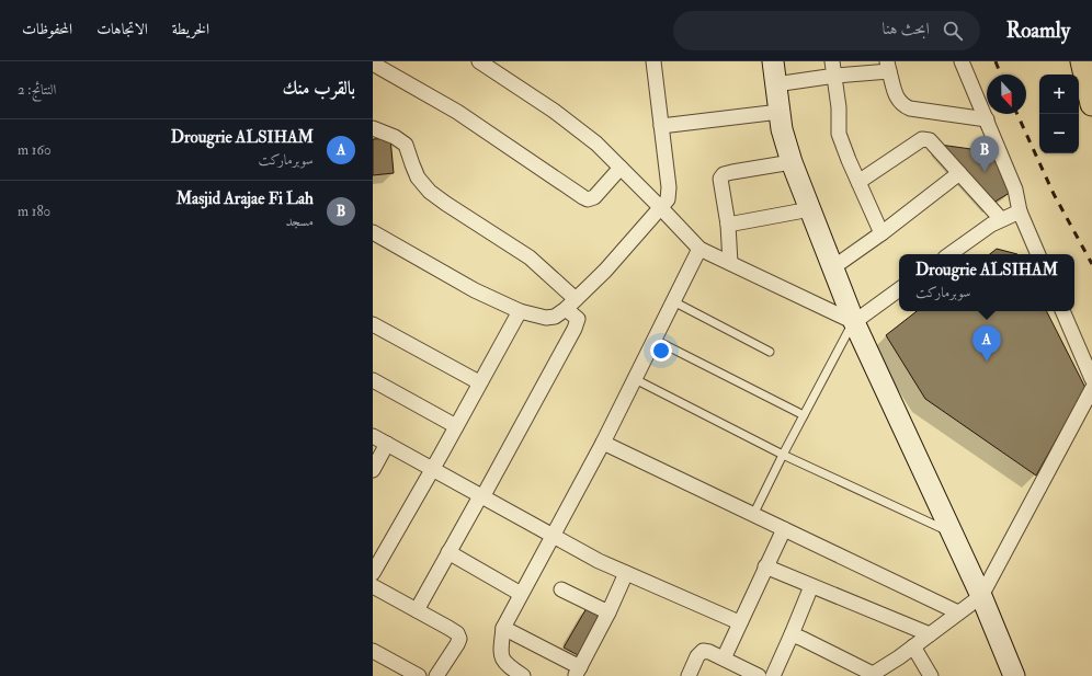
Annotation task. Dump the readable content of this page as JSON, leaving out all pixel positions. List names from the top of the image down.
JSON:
{
  "north": "bottom",
  "page": {
    "header": "Roamly",
    "search": "ابحث هنا",
    "nav": ["الخريطة", "الاتجاهات", "المحفوظات"],
    "heading": ["بالقرب منك", "النتائج: 2"],
    "map_buttons": ["+", "−"],
    "list": [
      {
        "mark": "A",
        "name": "Drougrie ALSIHAM",
        "note": "سوبرماركت",
        "value": "160 m"
      },
      {
        "mark": "B",
        "name": "Masjid Arajae Fi Lah",
        "note": "مسجد",
        "value": "180 m"
      }
    ],
    "pins": ["B", "A"],
    "popup": ["Drougrie ALSIHAM", "سوبرماركت"]
  }
}
